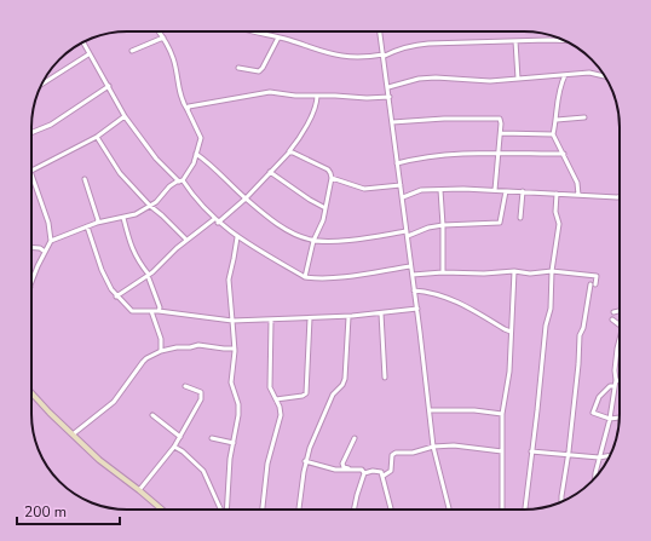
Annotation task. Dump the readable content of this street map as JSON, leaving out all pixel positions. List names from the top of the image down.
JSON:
{
  "scale_bar": "200 m"
}
